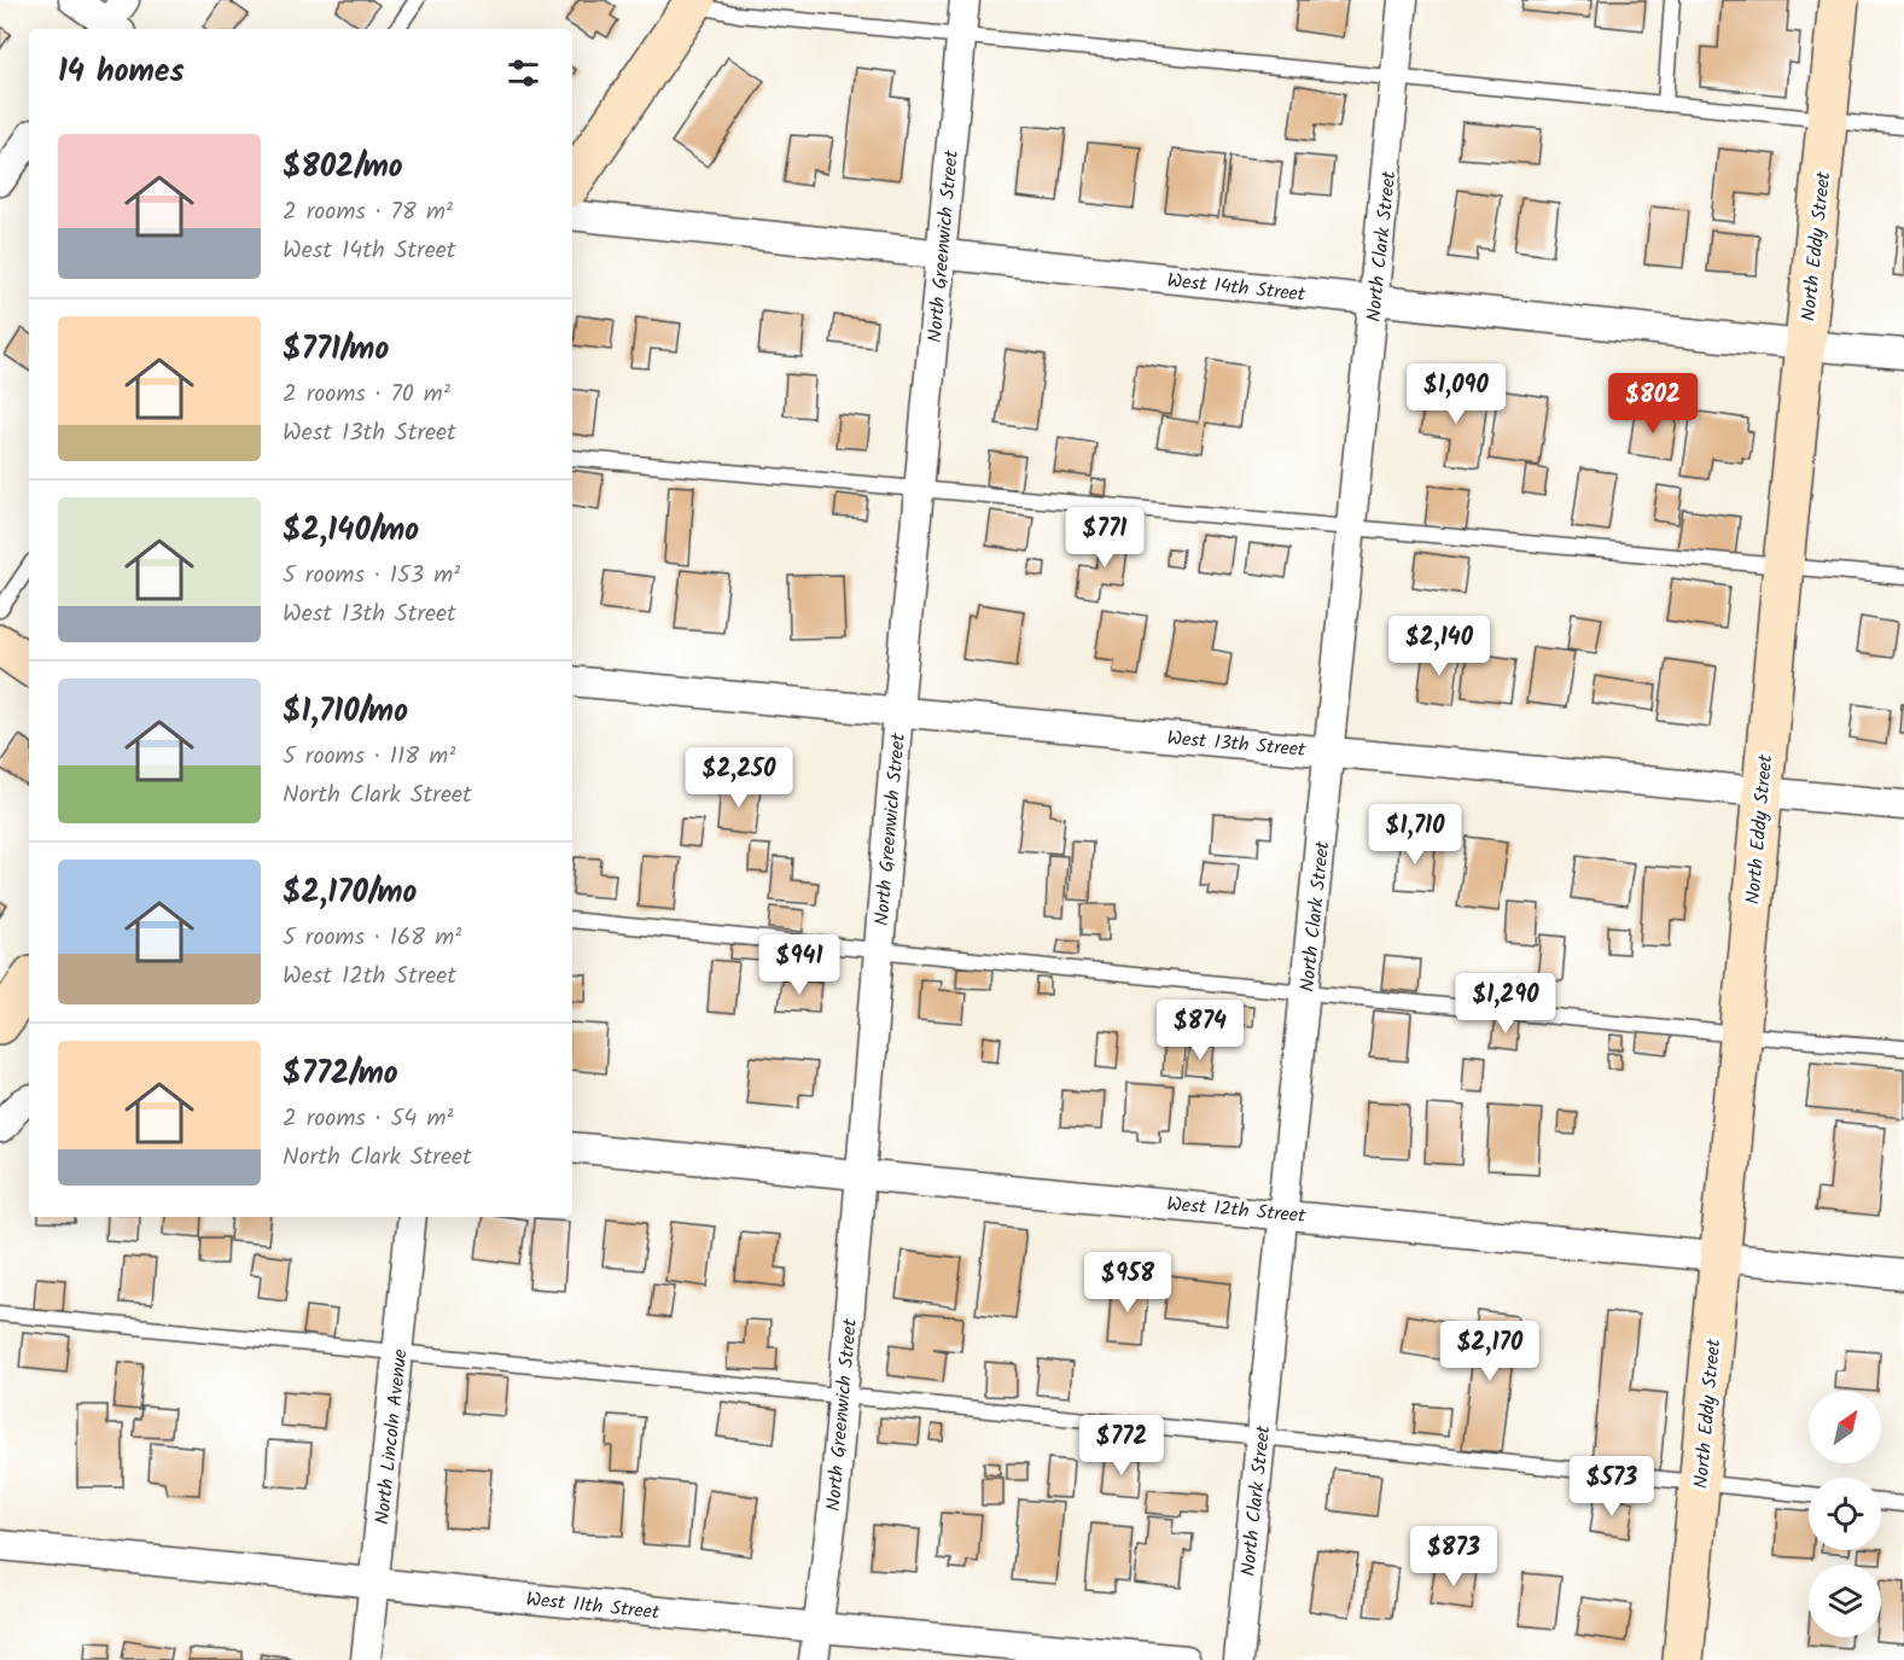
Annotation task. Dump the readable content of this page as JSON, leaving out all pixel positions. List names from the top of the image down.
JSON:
{
  "streets": {
    "main road": ["North Eddy Street"],
    "street": [
      "North Greenwich Street",
      "North Clark Street",
      "West 14th Street",
      "West 13th Street",
      "West 12th Street",
      "North Lincoln Avenue",
      "West 11th Street"
    ]
  },
  "crossings": [
    ["North Greenwich Street", "West 14th Street"],
    ["North Greenwich Street", "West 13th Street"],
    ["North Greenwich Street", "West 12th Street"],
    ["North Greenwich Street", "West 11th Street"],
    ["North Clark Street", "West 14th Street"],
    ["North Clark Street", "West 13th Street"],
    ["North Clark Street", "West 12th Street"],
    ["North Eddy Street", "West 14th Street"],
    ["North Eddy Street", "West 13th Street"],
    ["North Eddy Street", "West 12th Street"],
    ["North Lincoln Avenue", "West 11th Street"]
  ],
  "north": "top right",
  "page": {
    "heading": "14 homes",
    "list": [
      {
        "name": "$802/mo",
        "note": "2 rooms · 78 m² · West 14th Street"
      },
      {
        "name": "$771/mo",
        "note": "2 rooms · 70 m² · West 13th Street"
      },
      {
        "name": "$2,140/mo",
        "note": "5 rooms · 153 m² · West 13th Street"
      },
      {
        "name": "$1,710/mo",
        "note": "5 rooms · 118 m² · North Clark Street"
      },
      {
        "name": "$2,170/mo",
        "note": "5 rooms · 168 m² · West 12th Street"
      },
      {
        "name": "$772/mo",
        "note": "2 rooms · 54 m² · North Clark Street"
      }
    ],
    "price": [
      "$1,090",
      "$802",
      "$771",
      "$2,140",
      "$2,250",
      "$1,710",
      "$941",
      "$1,290",
      "$874",
      "$958",
      "$2,170",
      "$772",
      "$573",
      "$873"
    ]
  }
}
